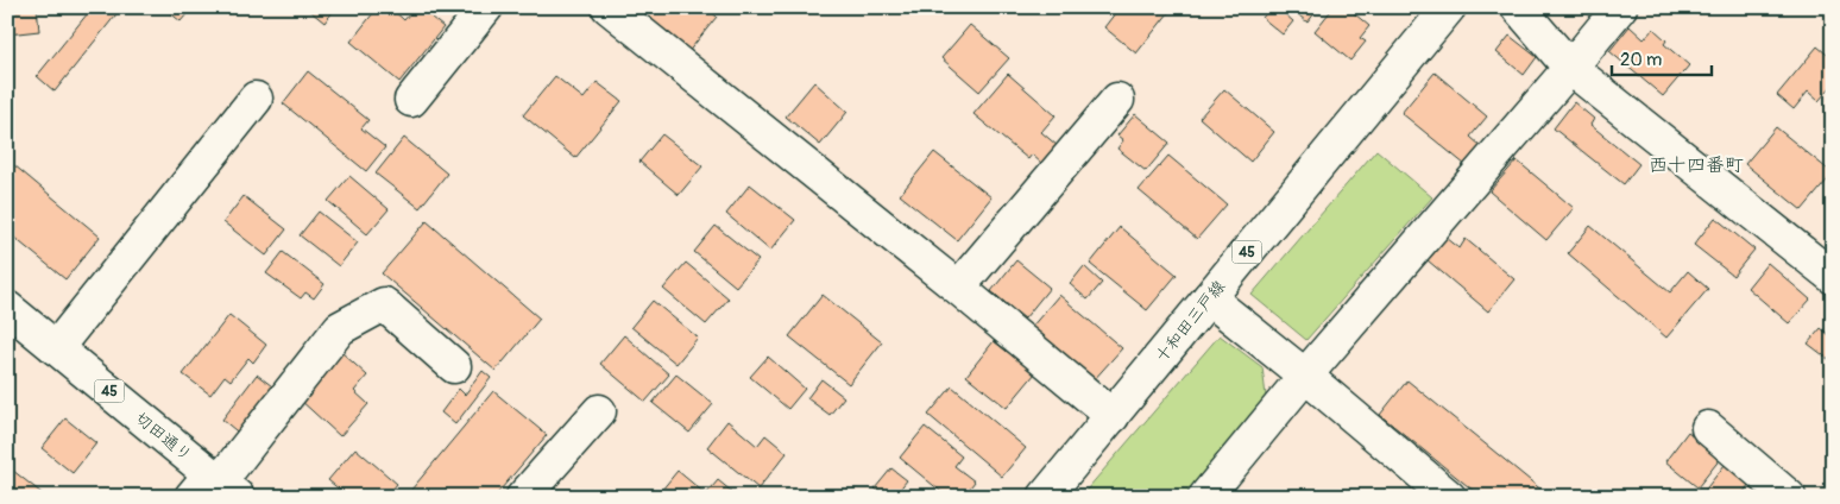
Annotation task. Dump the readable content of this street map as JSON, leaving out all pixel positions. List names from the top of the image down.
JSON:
{
  "streets": {
    "street": ["45", "十和田三戸線", "切田通り"]
  },
  "districts": ["西十四番町"],
  "scale_bar": "20 m"
}
